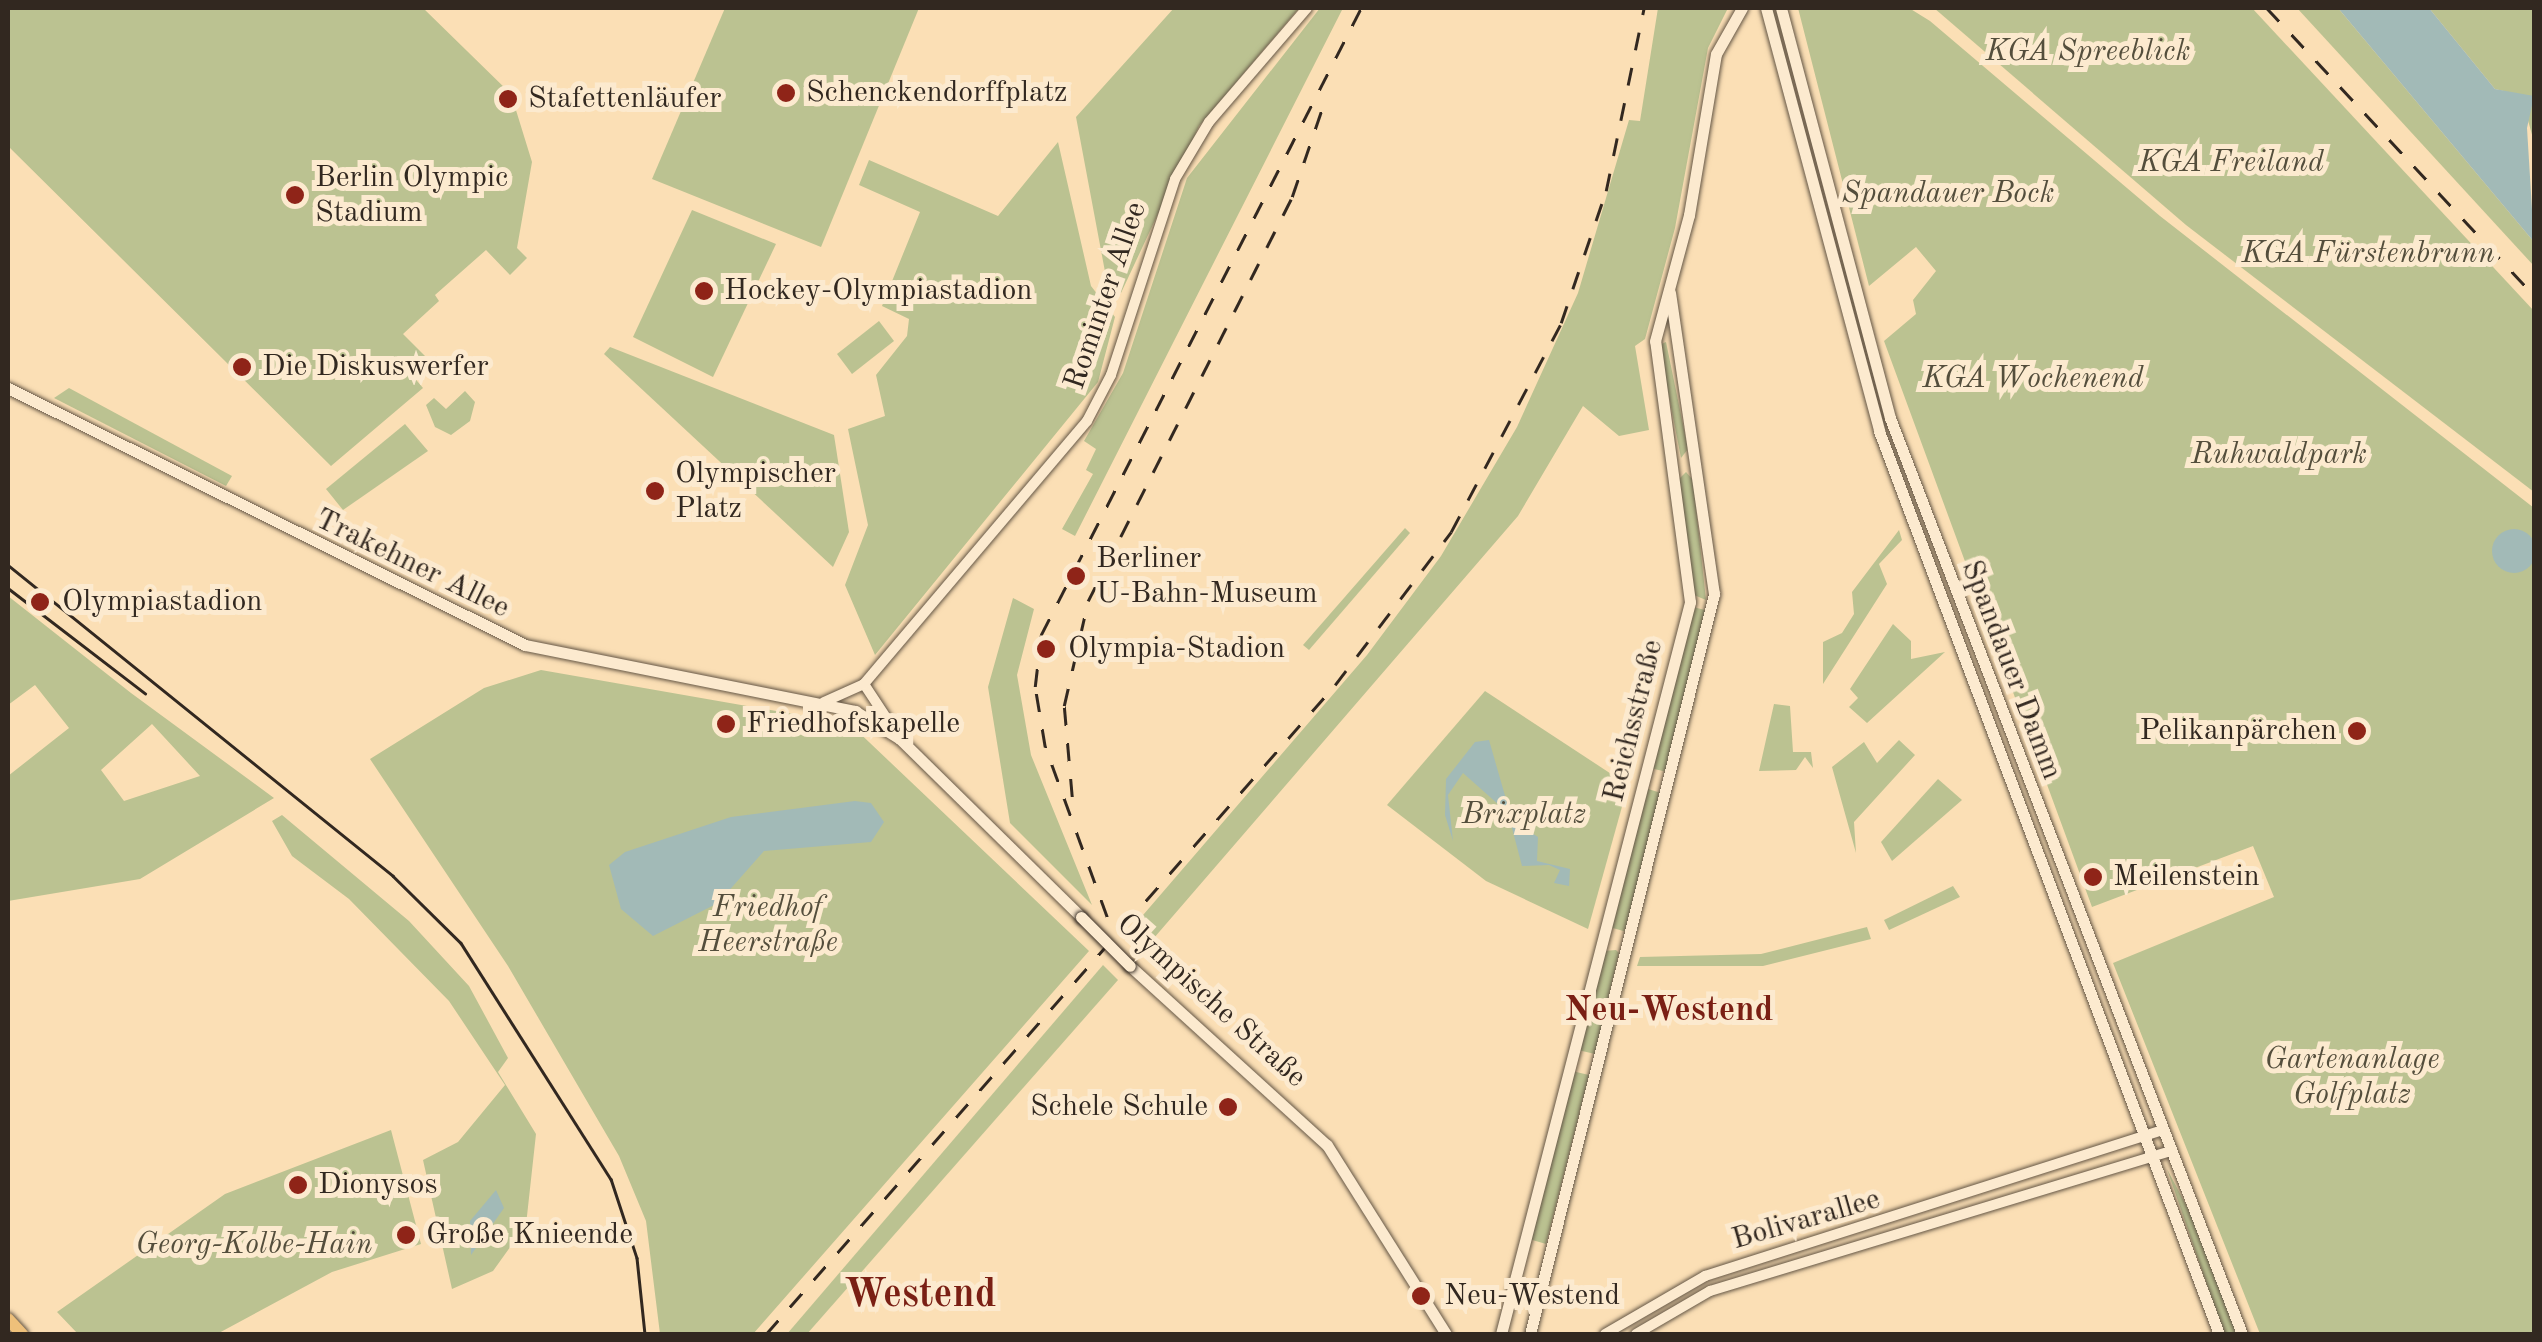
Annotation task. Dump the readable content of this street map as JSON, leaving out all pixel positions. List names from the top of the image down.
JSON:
{
  "streets": {
    "main road": [
      "Trakehner Allee",
      "Spandauer Damm",
      "Reichsstraße",
      "Olympische Straße"
    ],
    "street": ["Rominter Allee", "Bolivarallee"]
  },
  "crossings": [
    ["Rominter Allee", "Olympische Straße"],
    ["Trakehner Allee", "Olympische Straße"],
    ["Spandauer Damm", "Bolivarallee"]
  ],
  "districts": ["Neu-Westend", "Westend"],
  "parks": [
    "KGA Spreeblick",
    "KGA Freiland",
    "Spandauer Bock",
    "KGA Fürstenbrunn",
    "KGA Wochenend",
    "Ruhwaldpark",
    "Brixplatz",
    "Friedhof Heerstraße",
    "Gartenanlage Golfplatz",
    "Georg-Kolbe-Hain"
  ],
  "places": [
    "Schenckendorffplatz",
    "Stafettenläufer",
    "Berlin Olympic Stadium",
    "Hockey-Olympiastadion",
    "Die Diskuswerfer",
    "Olympischer Platz",
    "Berliner U-Bahn-Museum",
    "Olympiastadion",
    "Olympia-Stadion",
    "Friedhofskapelle",
    "Pelikanpärchen",
    "Meilenstein",
    "Schele Schule",
    "Dionysos",
    "Große Knieende",
    "Neu-Westend"
  ]
}
